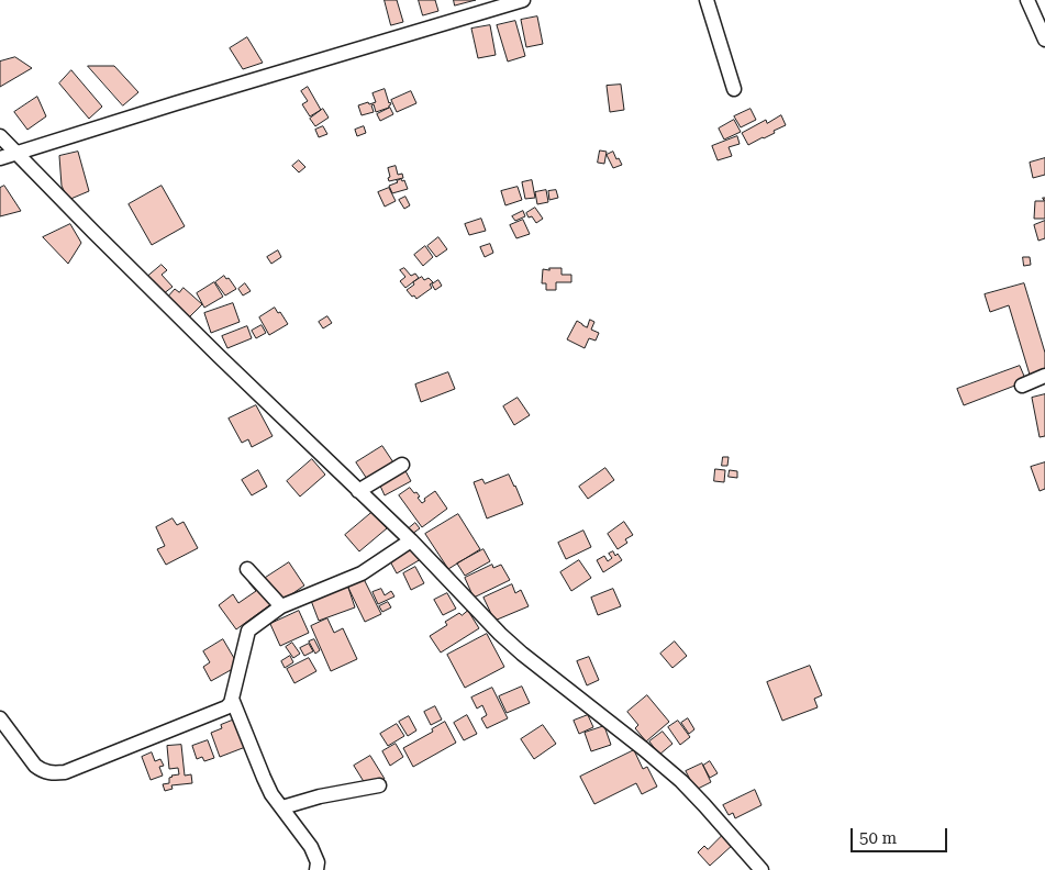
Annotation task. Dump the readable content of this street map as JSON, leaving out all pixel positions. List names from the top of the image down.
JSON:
{
  "scale_bar": "50 m"
}
